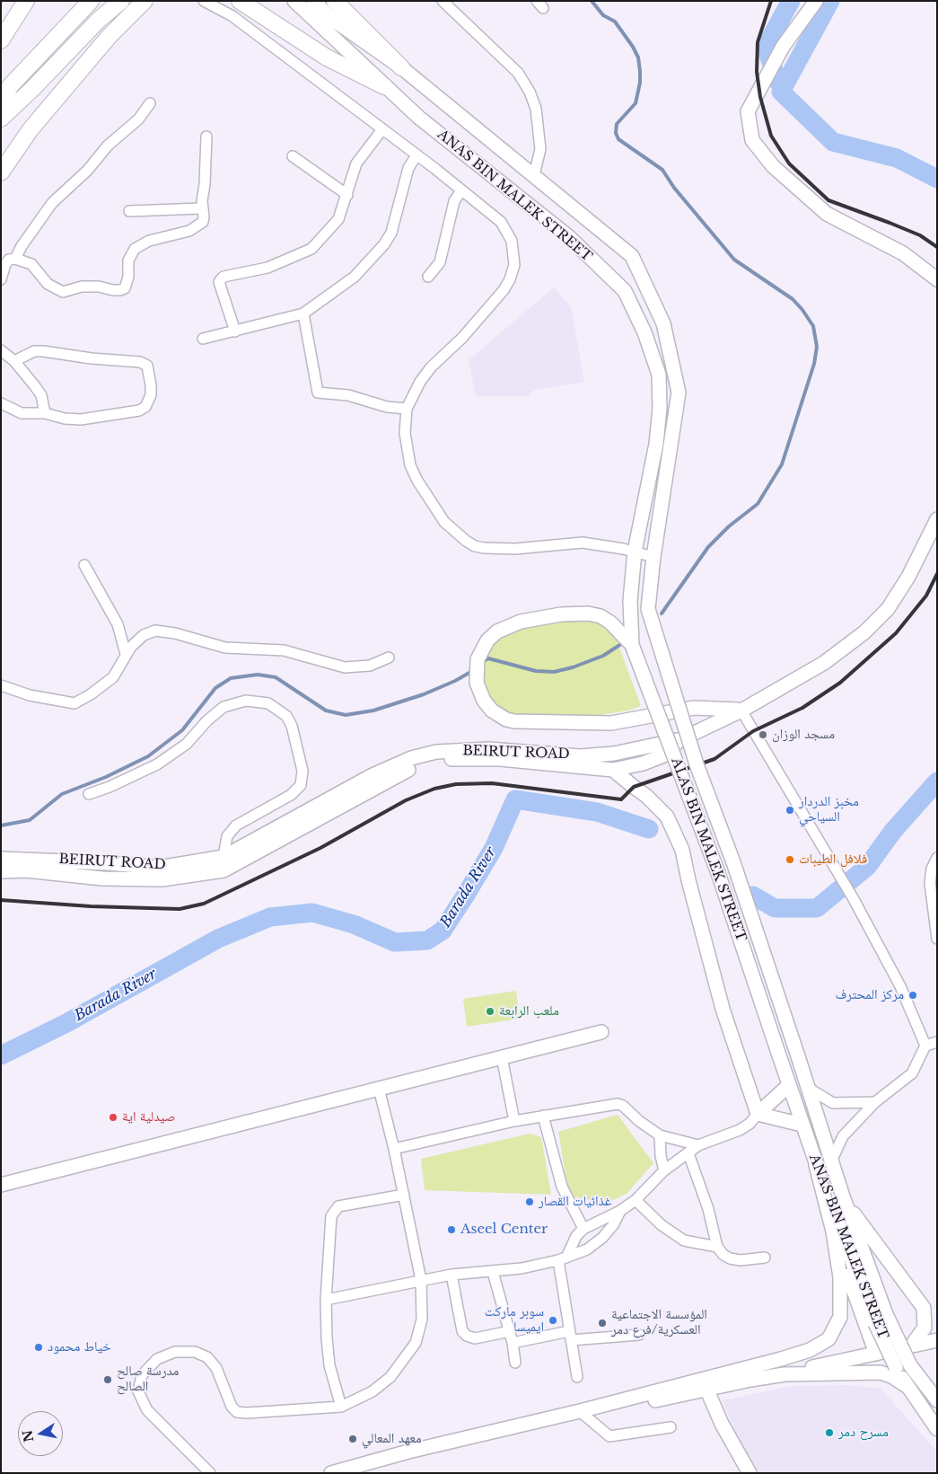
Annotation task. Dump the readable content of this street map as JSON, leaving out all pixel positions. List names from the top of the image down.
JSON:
{
  "streets": {
    "street": ["ANAS BIN MALEK STREET", "BEIRUT ROAD", "ALAS BIN MALEK STREET"]
  },
  "crossings": [
    ["ANAS BIN MALEK STREET", "ALAS BIN MALEK STREET"]
  ],
  "water": ["Barada River"],
  "places": [
    "مسجد الوزان",
    "مخبز الدردار السياحي",
    "فلافل الطيبات",
    "مركز المحترف",
    "ملعب الرابعة",
    "صيدلية اية",
    "غذائيات القصار",
    "Aseel Center",
    "سوبر ماركت ايميسا",
    "المؤسسة الاجتماعية العسكرية/فرع دمر",
    "خياط محمود",
    "مدرسة صالح الصالح",
    "مسرح دمر",
    "معهد المعالي"
  ],
  "north": "left"
}
